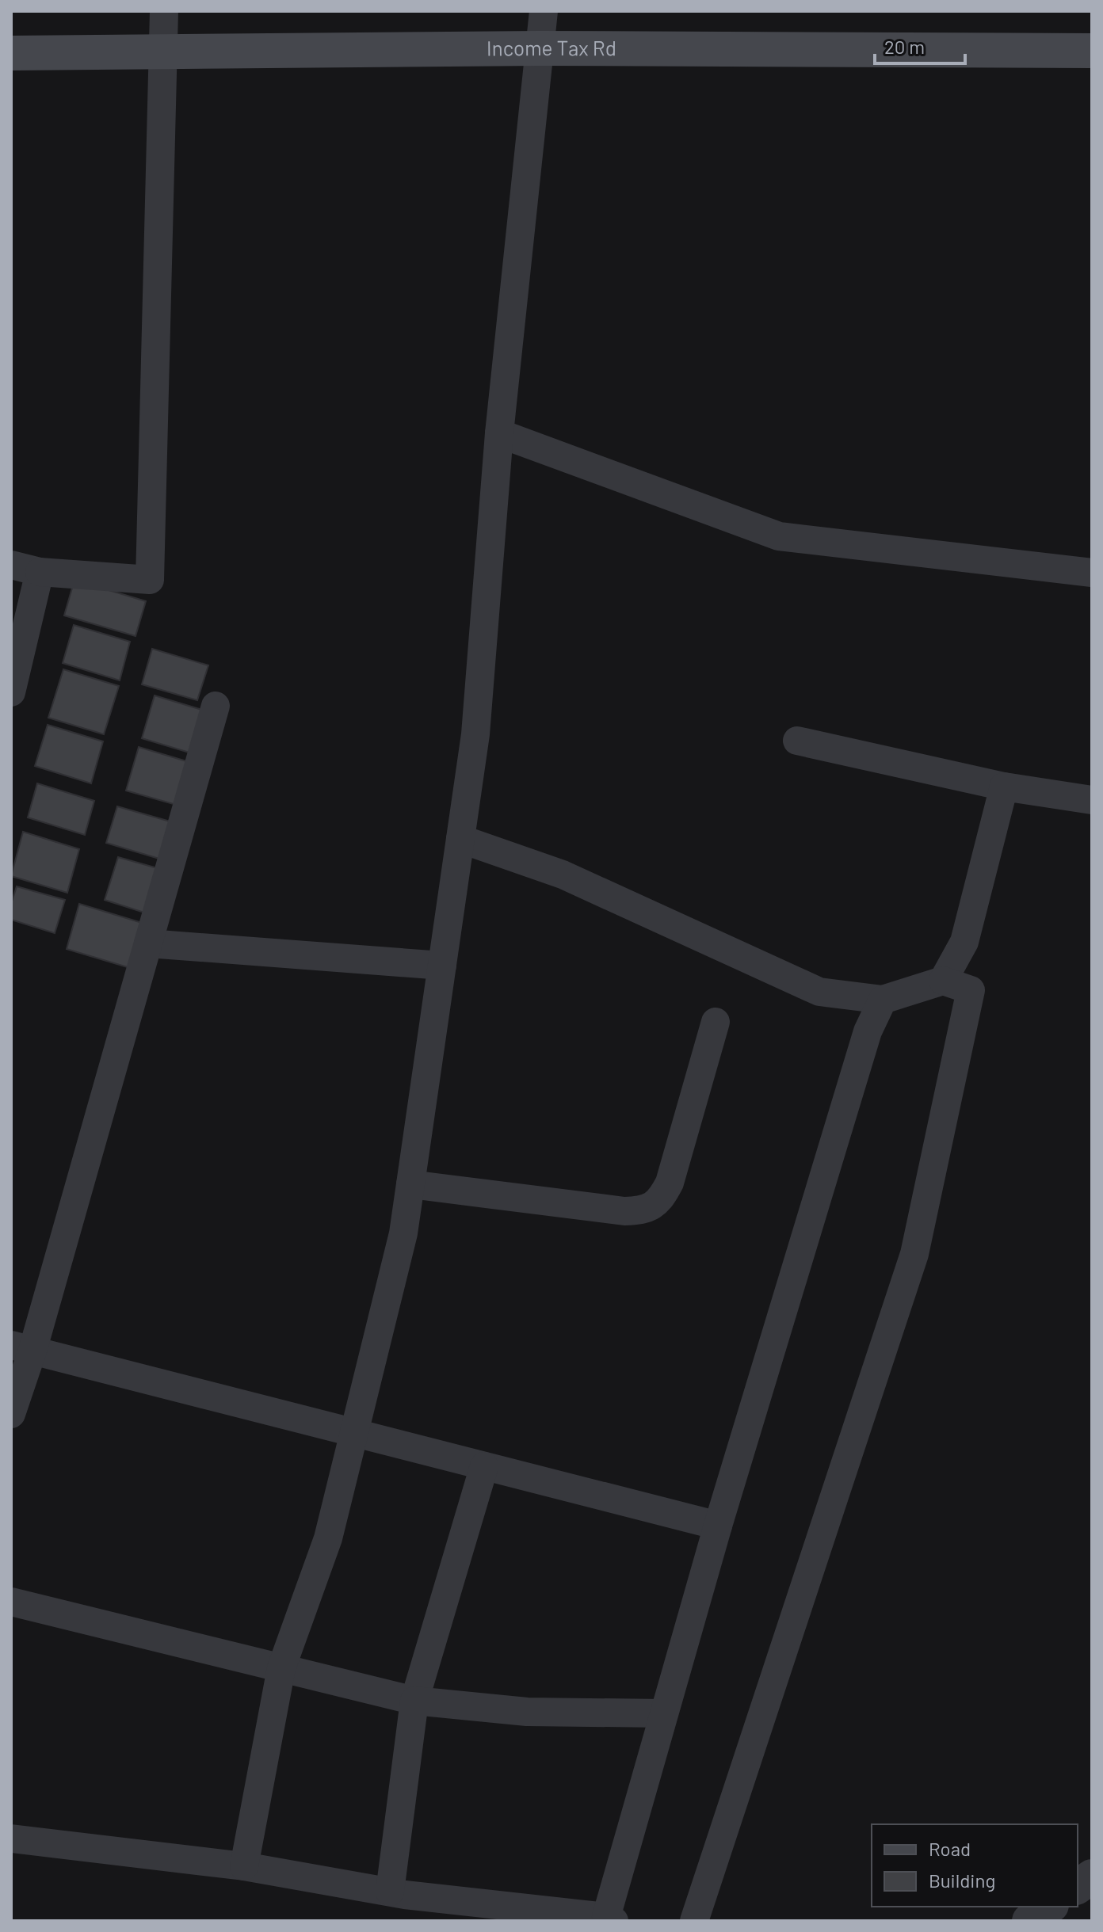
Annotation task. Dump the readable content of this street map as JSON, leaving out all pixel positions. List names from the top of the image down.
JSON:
{
  "streets": {
    "main road": ["Income Tax Rd"]
  },
  "legend": ["Road", "Building"],
  "scale_bar": "20 m"
}
